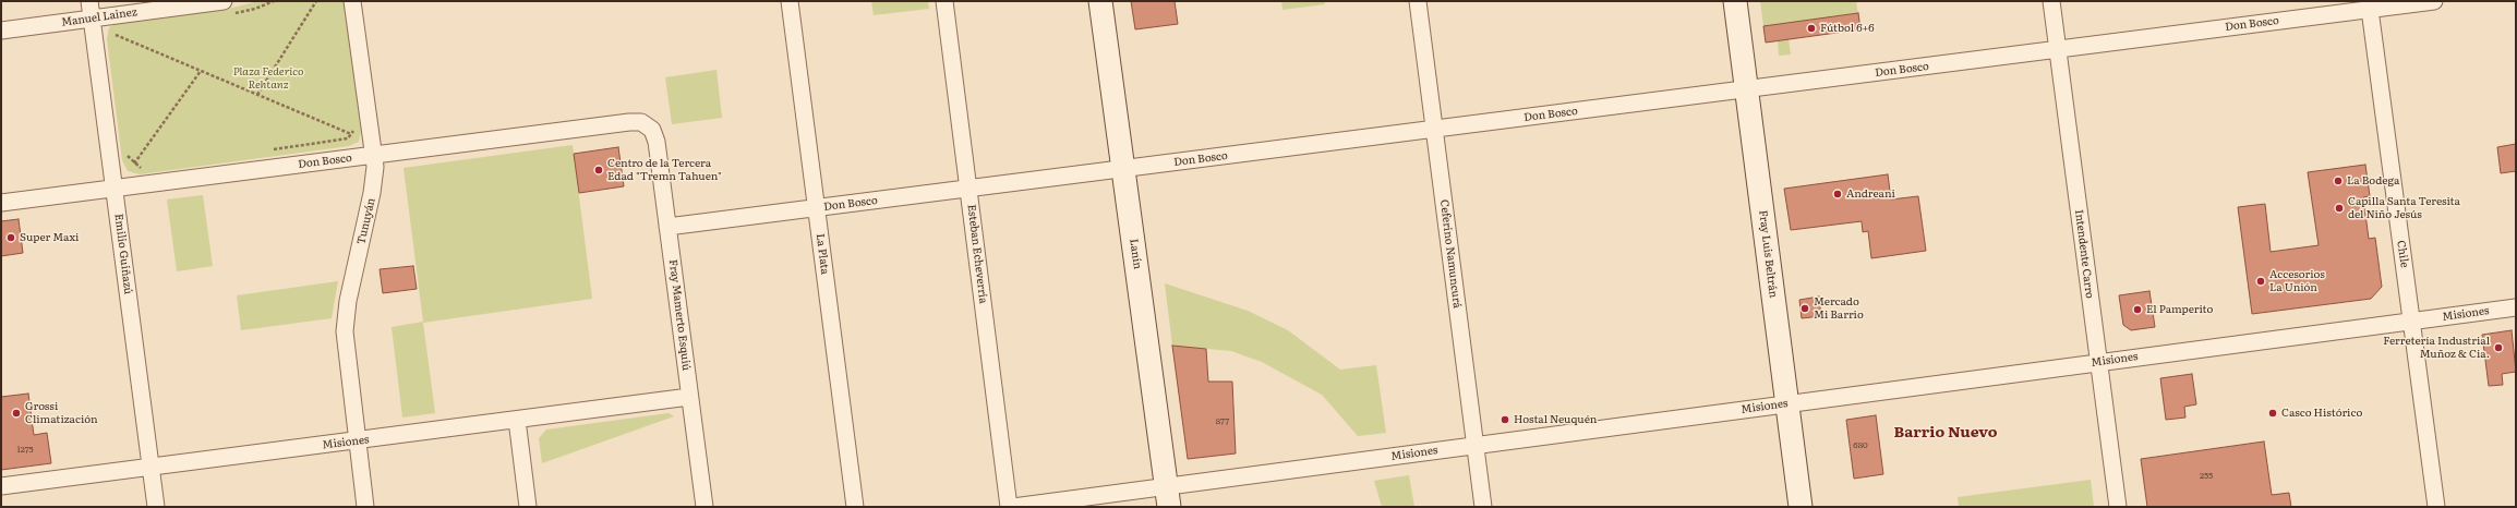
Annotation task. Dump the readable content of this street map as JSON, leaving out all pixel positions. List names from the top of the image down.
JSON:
{
  "streets": {
    "street": [
      "Manuel Lainez",
      "Don Bosco",
      "Tunuyán",
      "Emilio Guiñazú",
      "La Plata",
      "Esteban Echeverría",
      "Lanín",
      "Ceferino Namuncurá",
      "Fray Luis Beltrán",
      "Intendente Carro",
      "Chile",
      "Misiones",
      "Fray Mamerto Esquiú"
    ]
  },
  "crossings": [
    ["Manuel Lainez", "Emilio Guiñazú"],
    ["Don Bosco", "Tunuyán"],
    ["Don Bosco", "Emilio Guiñazú"],
    ["Don Bosco", "La Plata"],
    ["Don Bosco", "Esteban Echeverría"],
    ["Don Bosco", "Lanín"],
    ["Don Bosco", "Ceferino Namuncurá"],
    ["Don Bosco", "Fray Luis Beltrán"],
    ["Don Bosco", "Intendente Carro"],
    ["Don Bosco", "Chile"],
    ["Don Bosco", "Fray Mamerto Esquiú"],
    ["Tunuyán", "Misiones"],
    ["Emilio Guiñazú", "Misiones"],
    ["Lanín", "Misiones"],
    ["Ceferino Namuncurá", "Misiones"],
    ["Fray Luis Beltrán", "Misiones"],
    ["Intendente Carro", "Misiones"],
    ["Chile", "Misiones"],
    ["Misiones", "Fray Mamerto Esquiú"]
  ],
  "districts": ["Barrio Nuevo"],
  "parks": ["Plaza Federico Rehtanz"],
  "places": [
    "Fútbol 6+6",
    "Centro de la Tercera Edad \"Tremn Tahuen\"",
    "La Bodega",
    "Andreani",
    "Capilla Santa Teresita del Niño Jesús",
    "Super Maxi",
    "Accesorios La Unión",
    "Mercado Mi Barrio",
    "El Pamperito",
    "Ferretería Industrial Muñoz & Cia.",
    "Grossi Climatización",
    "Casco Histórico",
    "Hostal Neuquén"
  ],
  "house_numbers": [
    "877",
    "680",
    "1275",
    "255"
  ]
}
